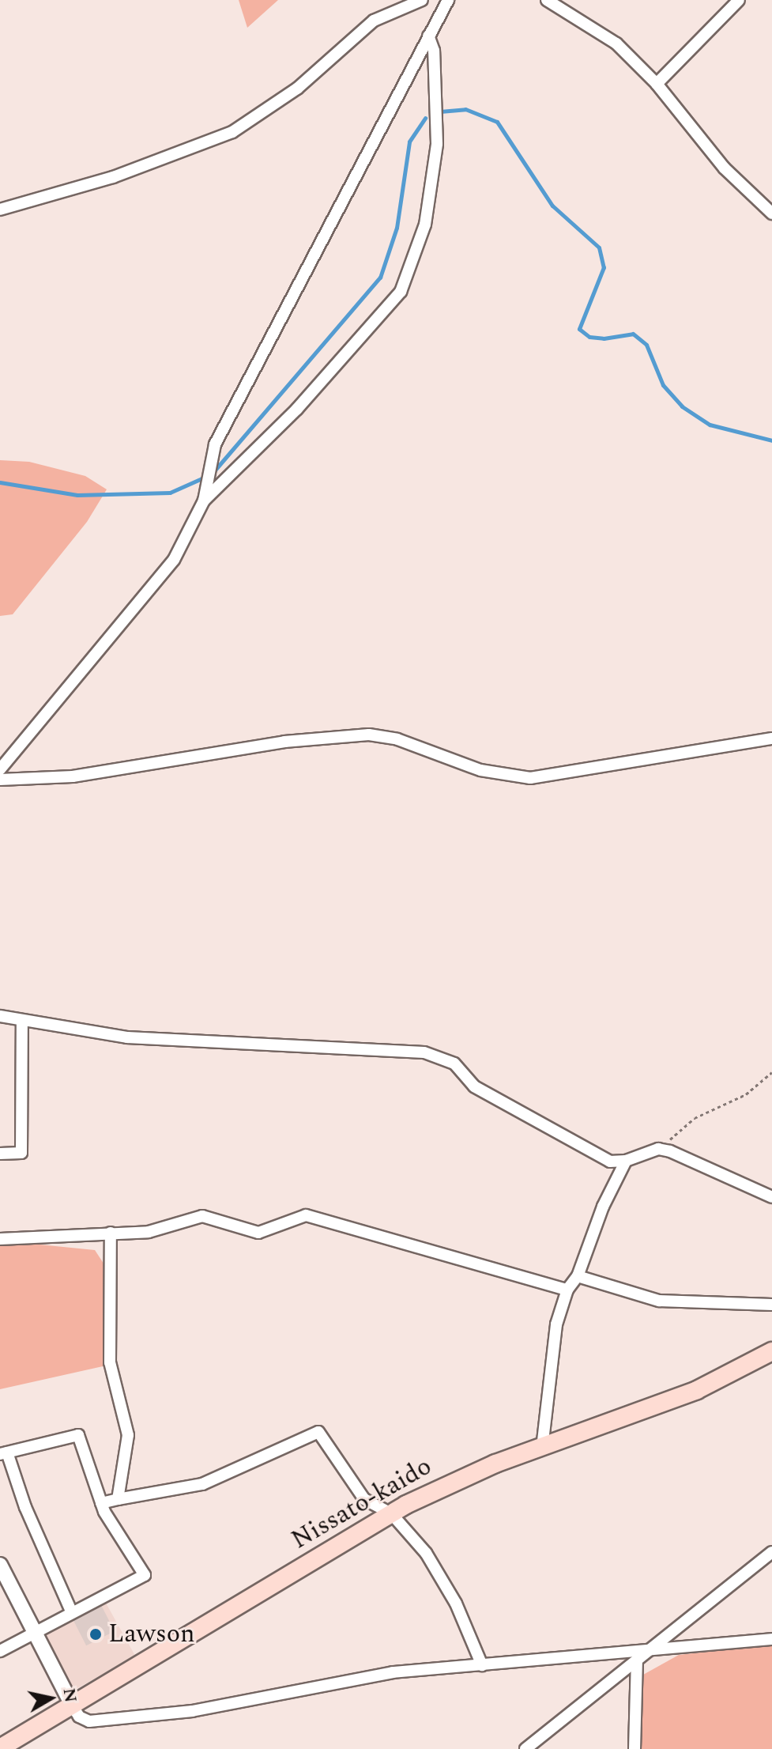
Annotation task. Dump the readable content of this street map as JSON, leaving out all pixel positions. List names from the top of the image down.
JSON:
{
  "streets": {
    "main road": ["Nissato-kaido"]
  },
  "places": ["Lawson"],
  "north": "right"
}
